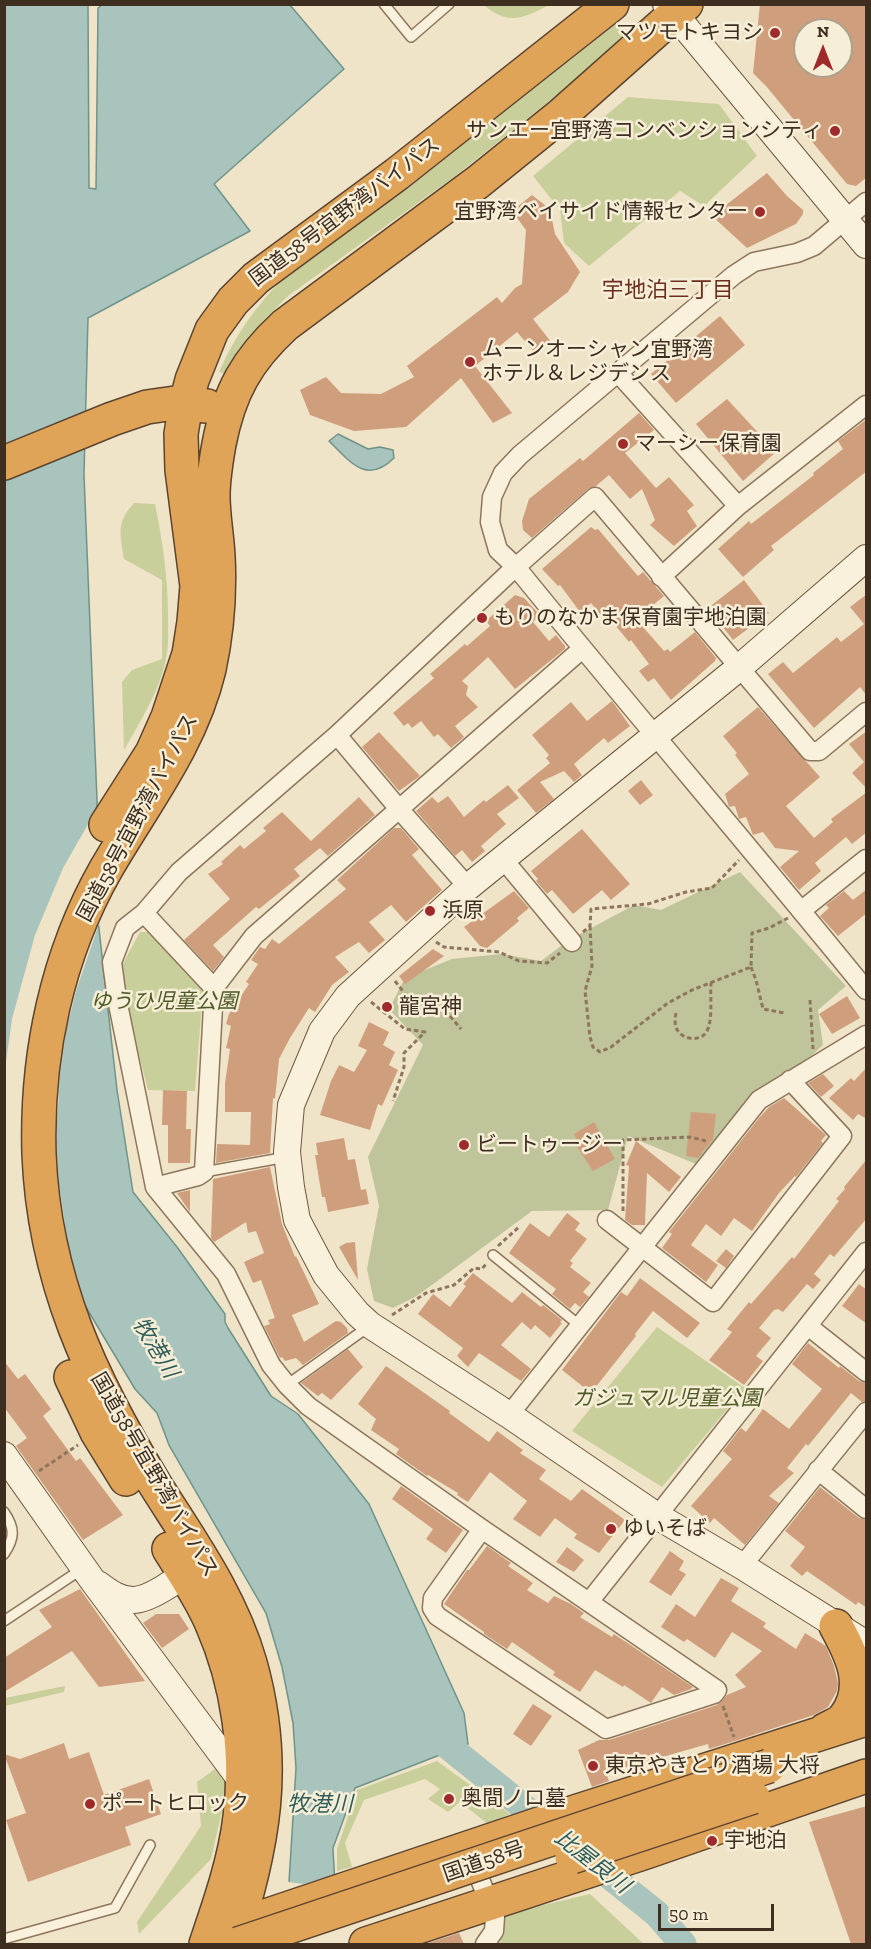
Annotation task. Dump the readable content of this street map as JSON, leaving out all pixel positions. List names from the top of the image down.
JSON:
{
  "streets": {
    "highway": ["国道58号宜野湾バイパス", "国道58号"]
  },
  "crossings": [
    ["国道58号宜野湾バイパス", "国道58号"]
  ],
  "districts": ["宇地泊三丁目"],
  "water": ["牧港川", "比屋良川"],
  "parks": ["ゆうひ児童公園", "ガジュマル児童公園"],
  "places": [
    "マツモトキヨシ",
    "サンエー宜野湾コンベンションシティ",
    "宜野湾ベイサイド情報センター",
    "ムーンオーシャン宜野湾 ホテル＆レジデンス",
    "マーシー保育園",
    "もりのなかま保育園宇地泊園",
    "浜原",
    "龍宮神",
    "ビートゥージー",
    "ゆいそば",
    "東京やきとり酒場 大将",
    "奥間ノロ墓",
    "ポートヒロック",
    "宇地泊"
  ],
  "scale_bar": "50 m",
  "north": "top"
}
